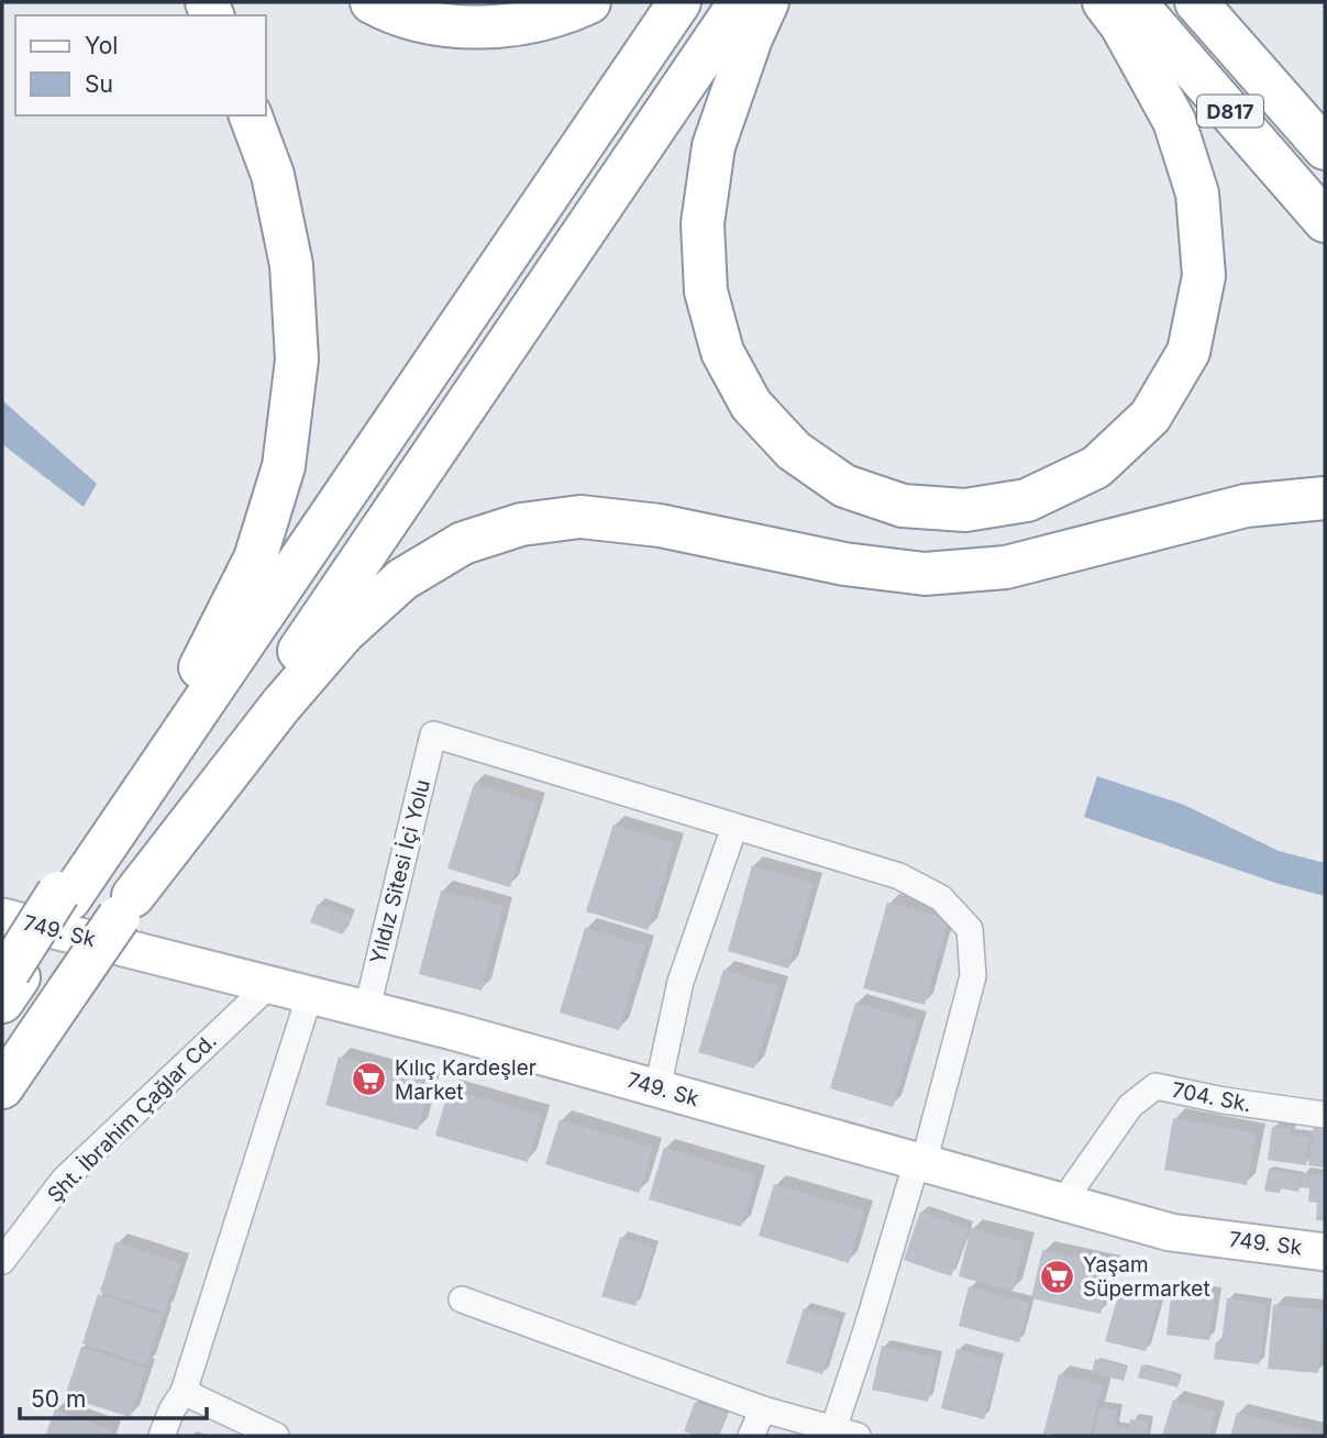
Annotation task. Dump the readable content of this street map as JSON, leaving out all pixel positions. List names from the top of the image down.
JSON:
{
  "streets": {
    "highway": ["D817"],
    "street": [
      "Yıldız Sitesi İçi Yolu",
      "749. Sk",
      "704. Sk.",
      "Şht. İbrahim Çağlar Cd."
    ]
  },
  "crossings": [
    ["Yıldız Sitesi İçi Yolu", "749. Sk"],
    ["749. Sk", "704. Sk."],
    ["749. Sk", "Şht. İbrahim Çağlar Cd."]
  ],
  "places": {
    "supermarket": ["Kılıç Kardeşler Market", "Yaşam Süpermarket"]
  },
  "legend": ["Yol", "Su"],
  "scale_bar": "50 m"
}
